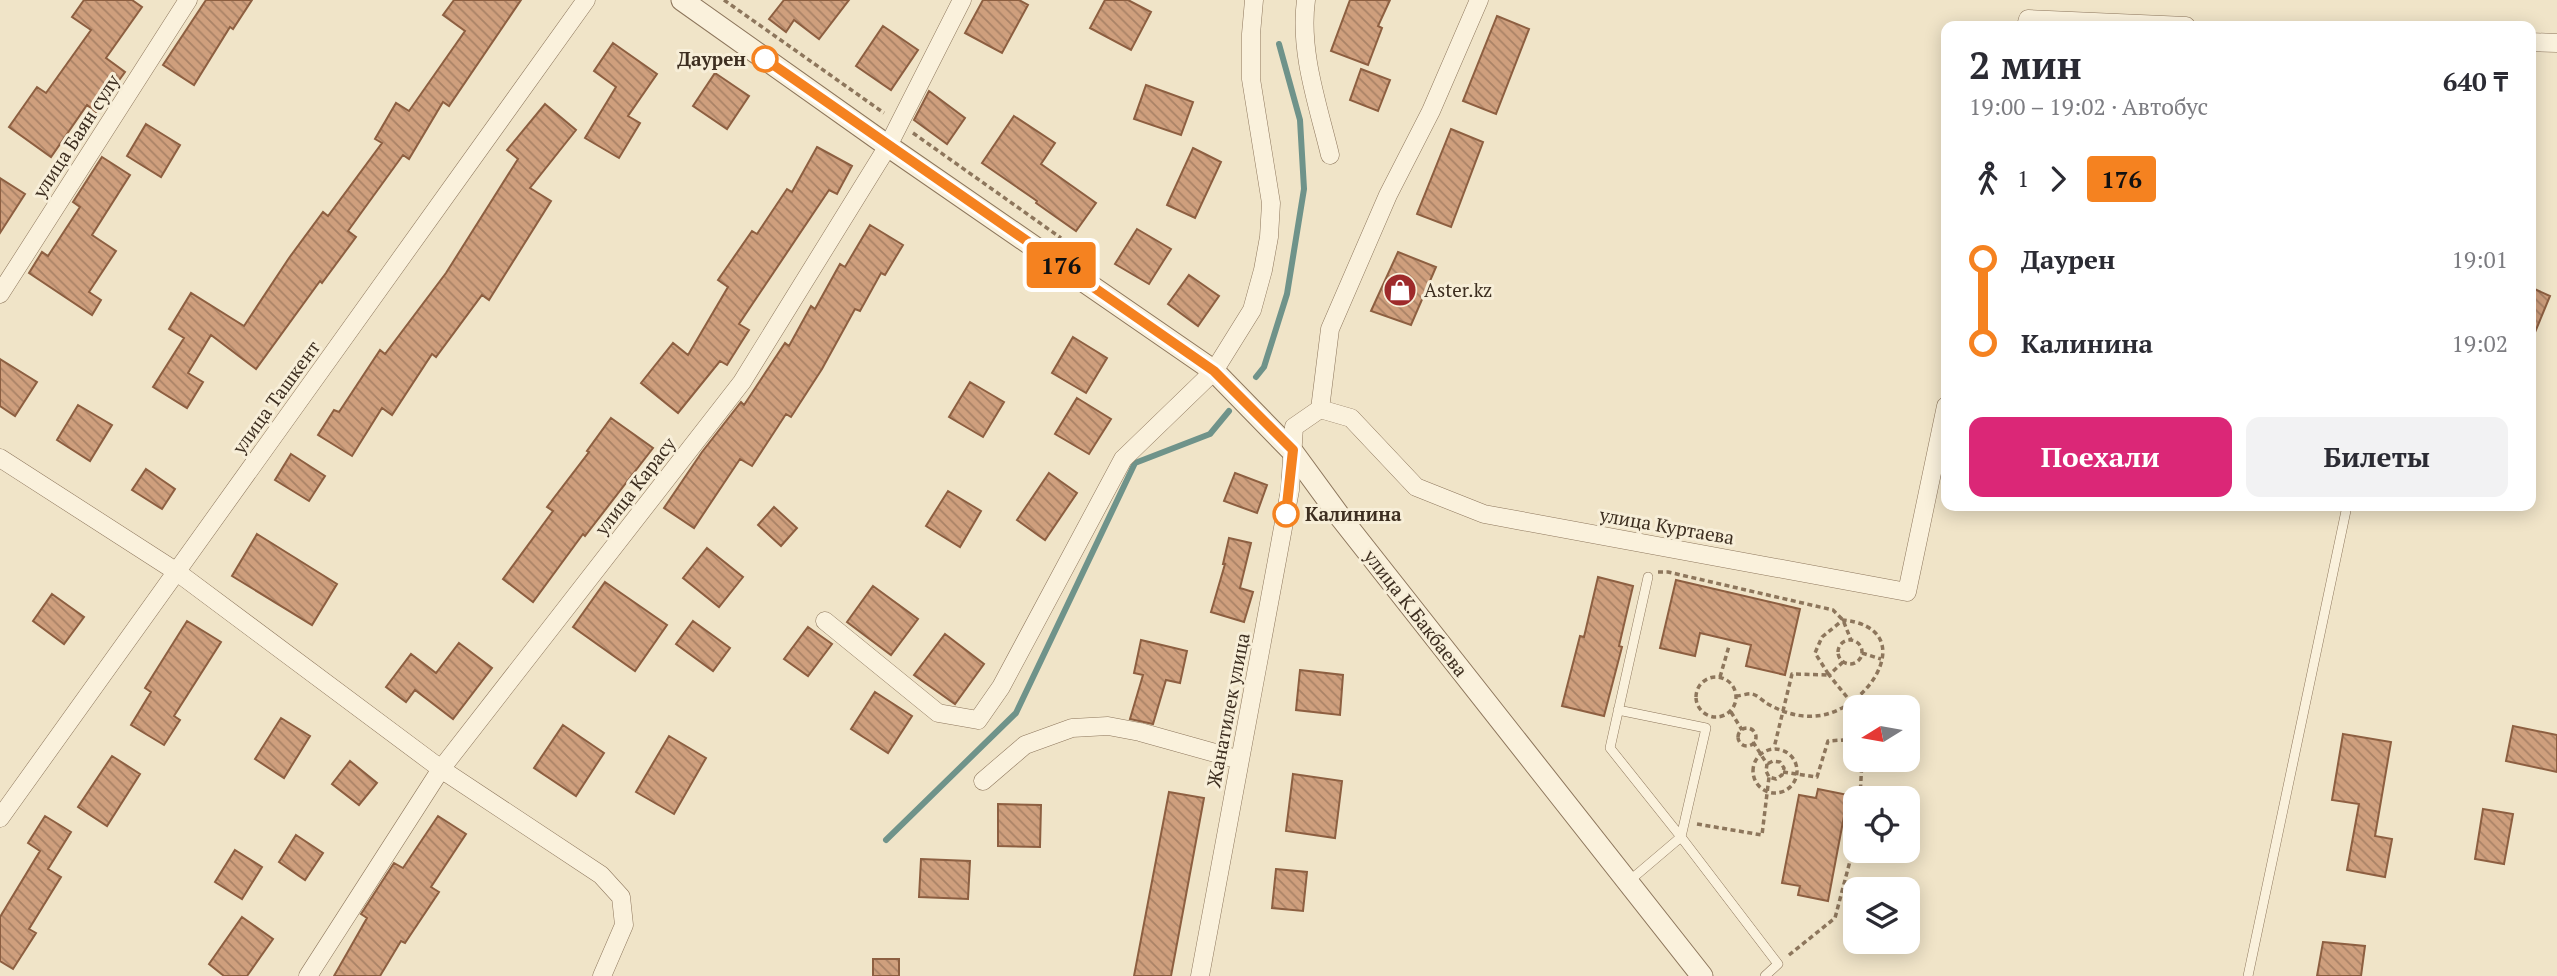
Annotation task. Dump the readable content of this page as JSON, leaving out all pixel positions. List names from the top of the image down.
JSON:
{
  "streets": {
    "street": [
      "улица Баян сулу",
      "улица Ташкент",
      "улица Карасу",
      "улица Куртаева",
      "улица К.Бакбаева",
      "Жанатилек улица"
    ]
  },
  "crossings": [
    ["улица Карасу", "улица К.Бакбаева"],
    ["улица К.Бакбаева", "Жанатилек улица"]
  ],
  "places": {
    "other": ["Даурен", "Калинина"],
    "shop": ["Aster.kz"]
  },
  "lines": ["bus line 176"],
  "north": "left",
  "page": {
    "on_map": "176",
    "heading": ["2 мин", "19:00 – 19:02 · Автобус", "640 ₸"],
    "legs": ["1", "176"],
    "list": [
      {
        "name": "Даурен",
        "value": "19:01"
      },
      {
        "name": "Калинина",
        "value": "19:02"
      }
    ],
    "buttons": ["Поехали", "Билеты"]
  }
}
